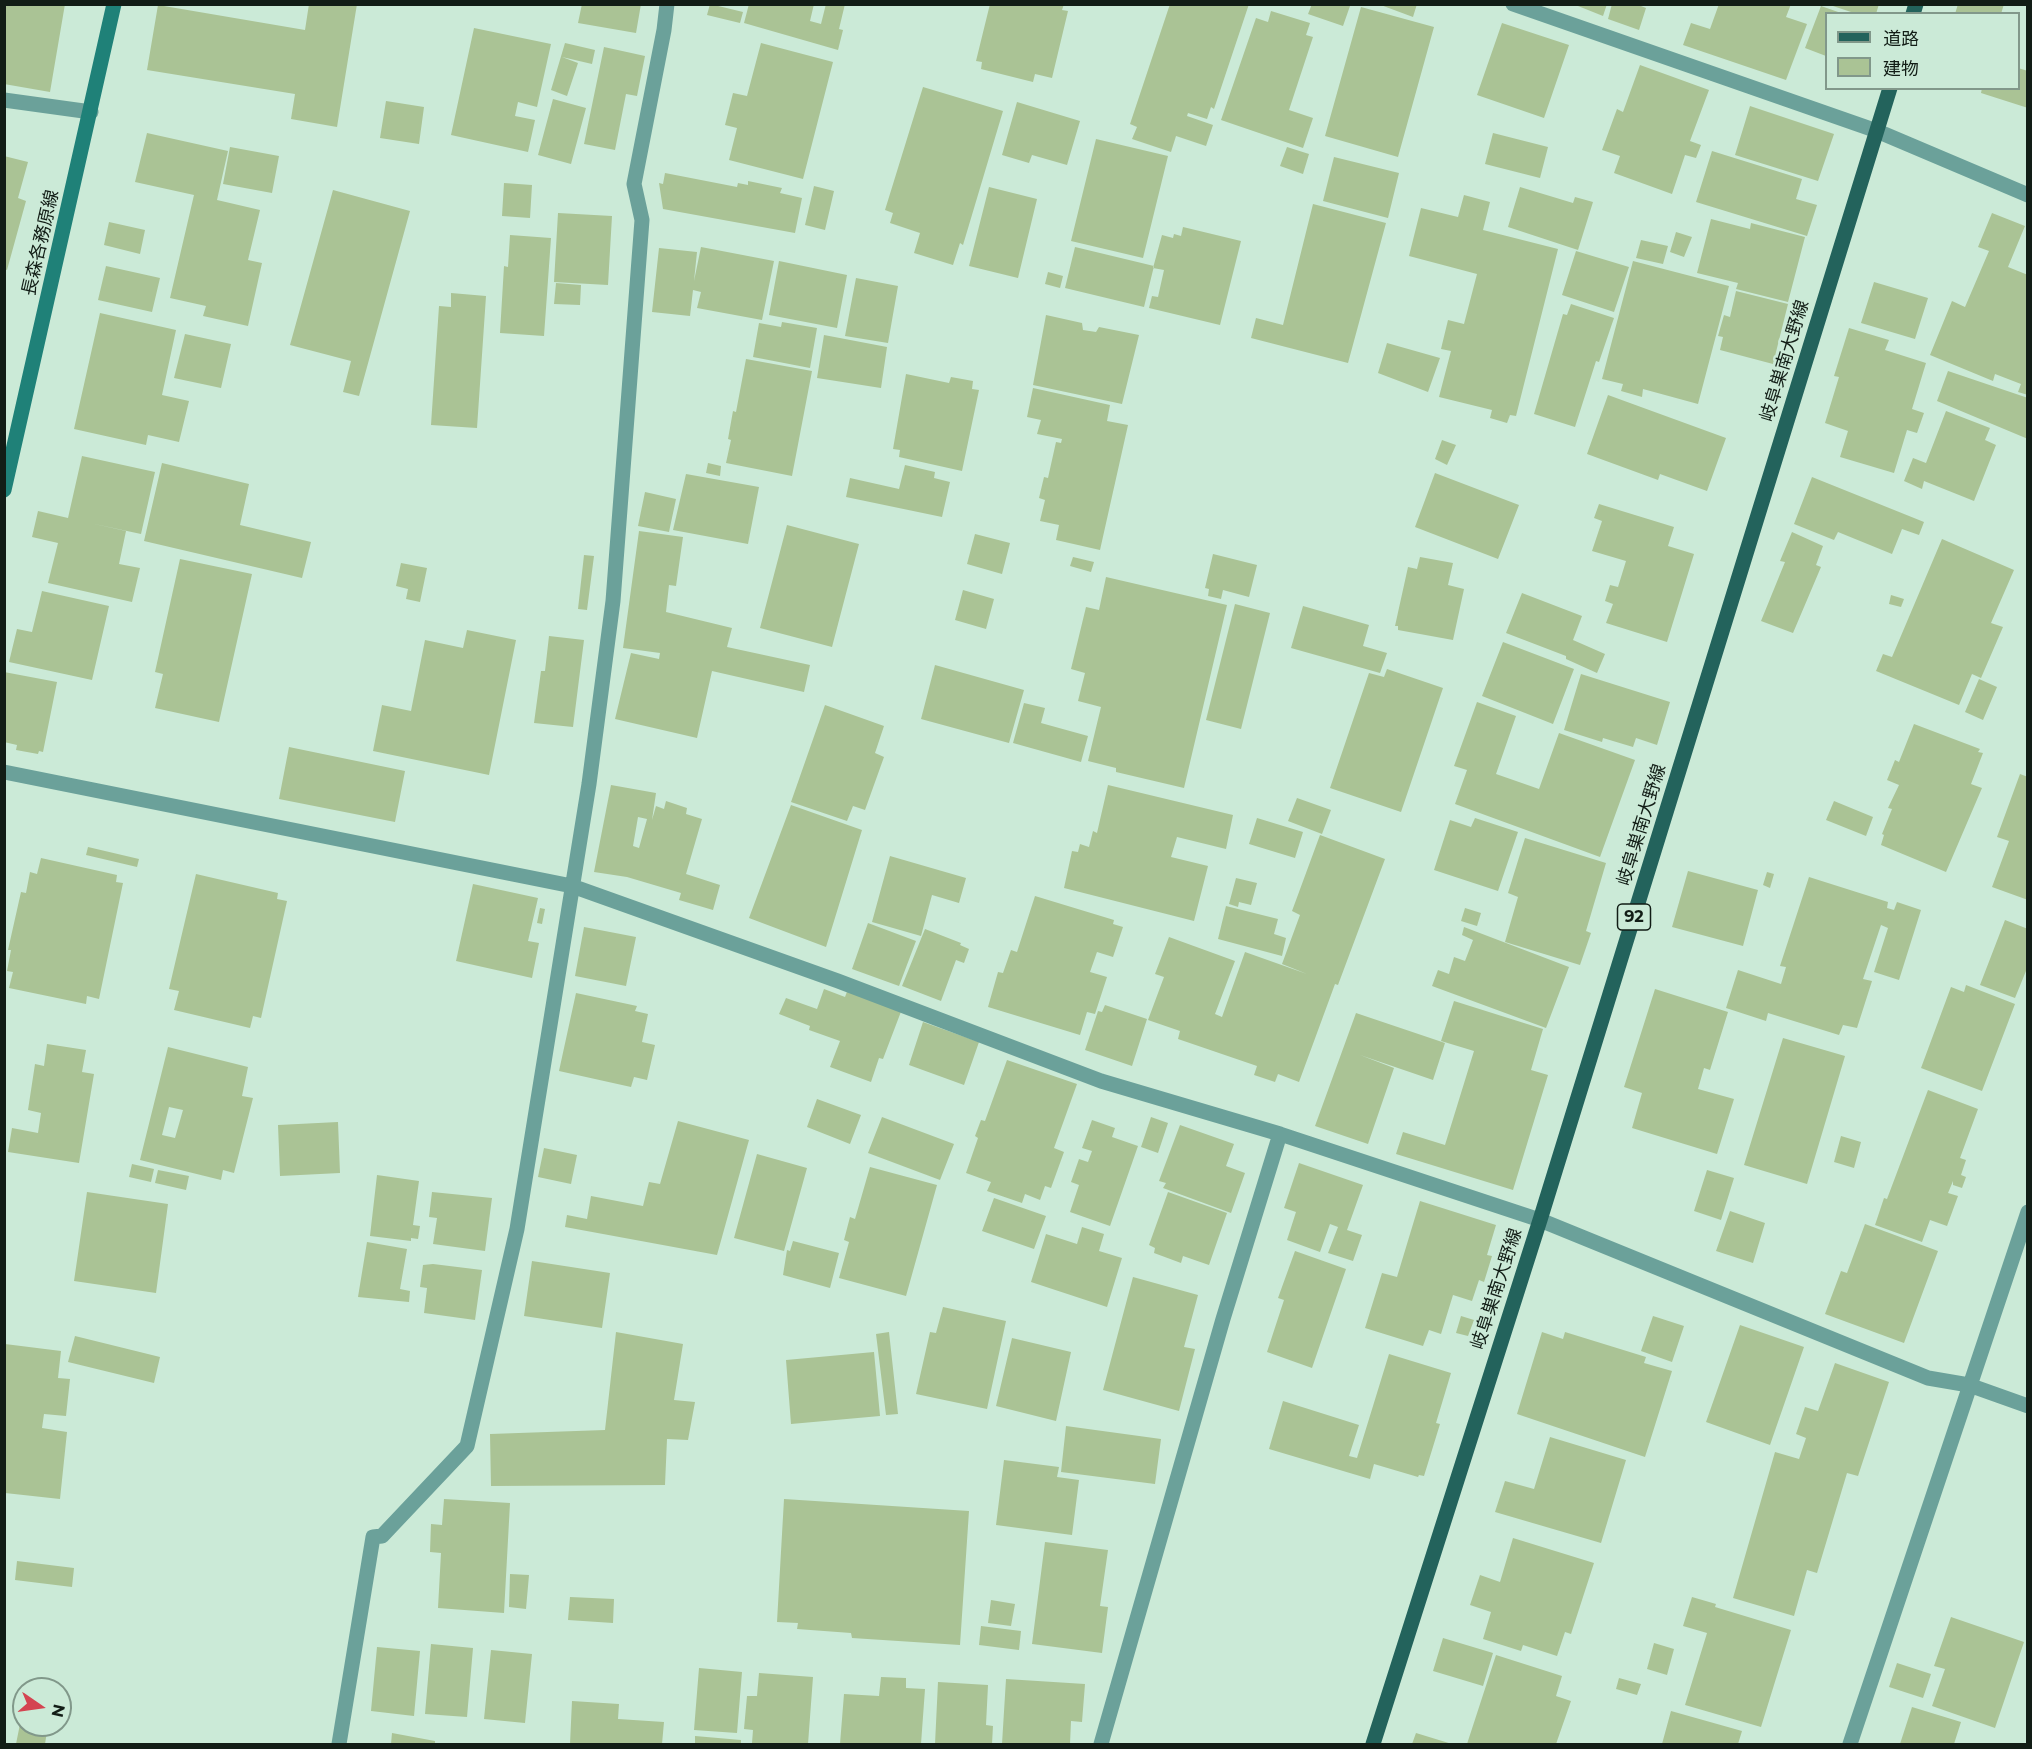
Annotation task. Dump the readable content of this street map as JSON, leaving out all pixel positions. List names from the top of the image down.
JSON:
{
  "streets": {
    "main road": ["長森各務原線", "岐阜巣南大野線", "92"]
  },
  "legend": ["道路", "建物"],
  "north": "right"
}
